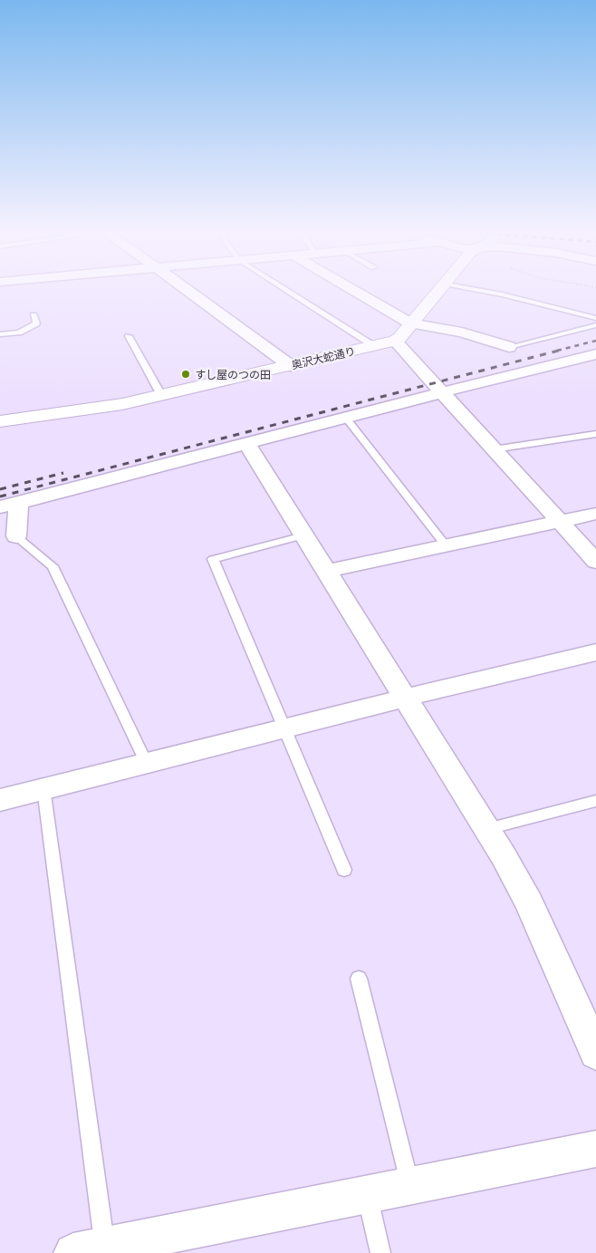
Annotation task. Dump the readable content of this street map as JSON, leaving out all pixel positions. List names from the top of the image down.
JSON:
{
  "streets": {
    "street": ["奥沢大蛇通り"]
  },
  "places": ["すし屋のつの田"]
}
